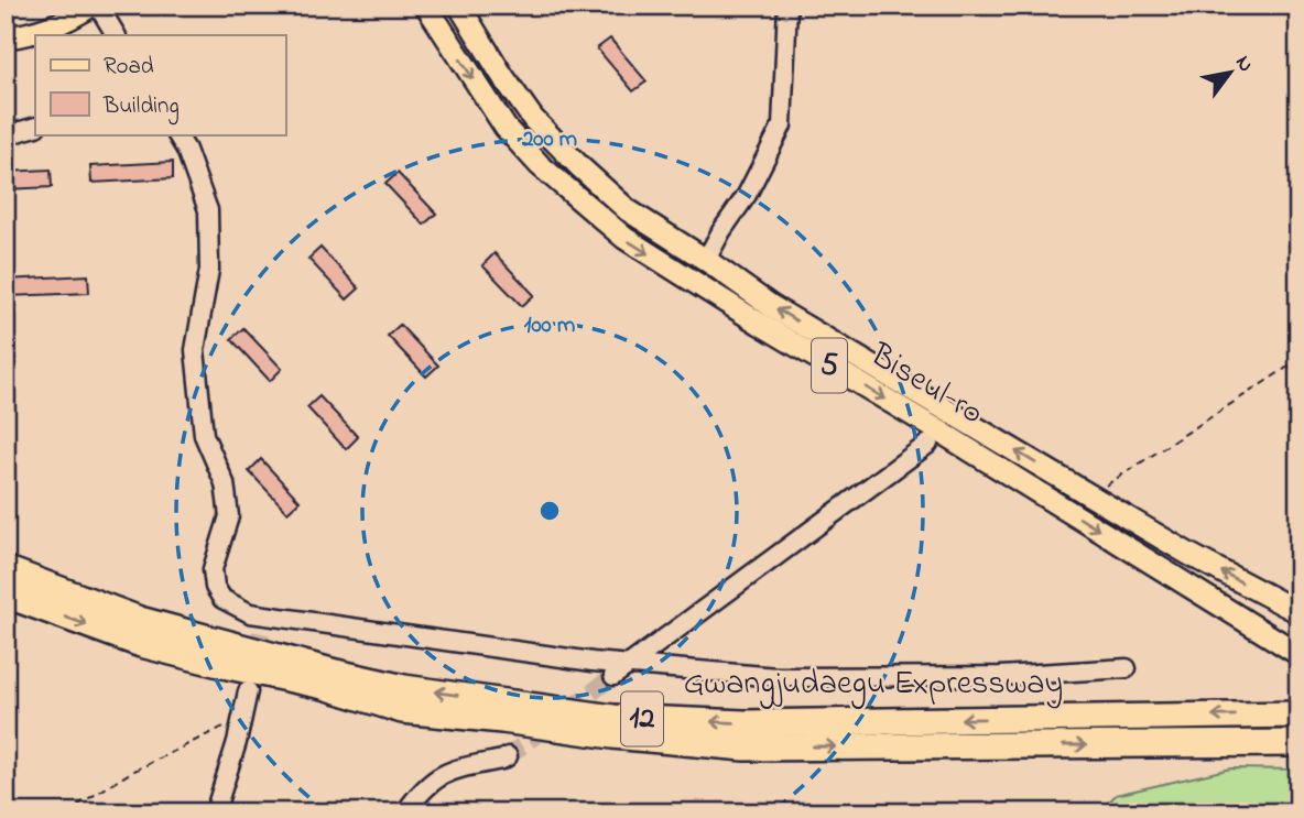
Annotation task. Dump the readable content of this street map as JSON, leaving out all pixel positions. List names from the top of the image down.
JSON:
{
  "streets": {
    "highway": ["Gwangjudaegu Expressway", "12"],
    "main road": ["5", "Biseul-ro"]
  },
  "legend": ["Road", "Building"],
  "north": "top right",
  "rings": ["200 m", "100 m"]
}
